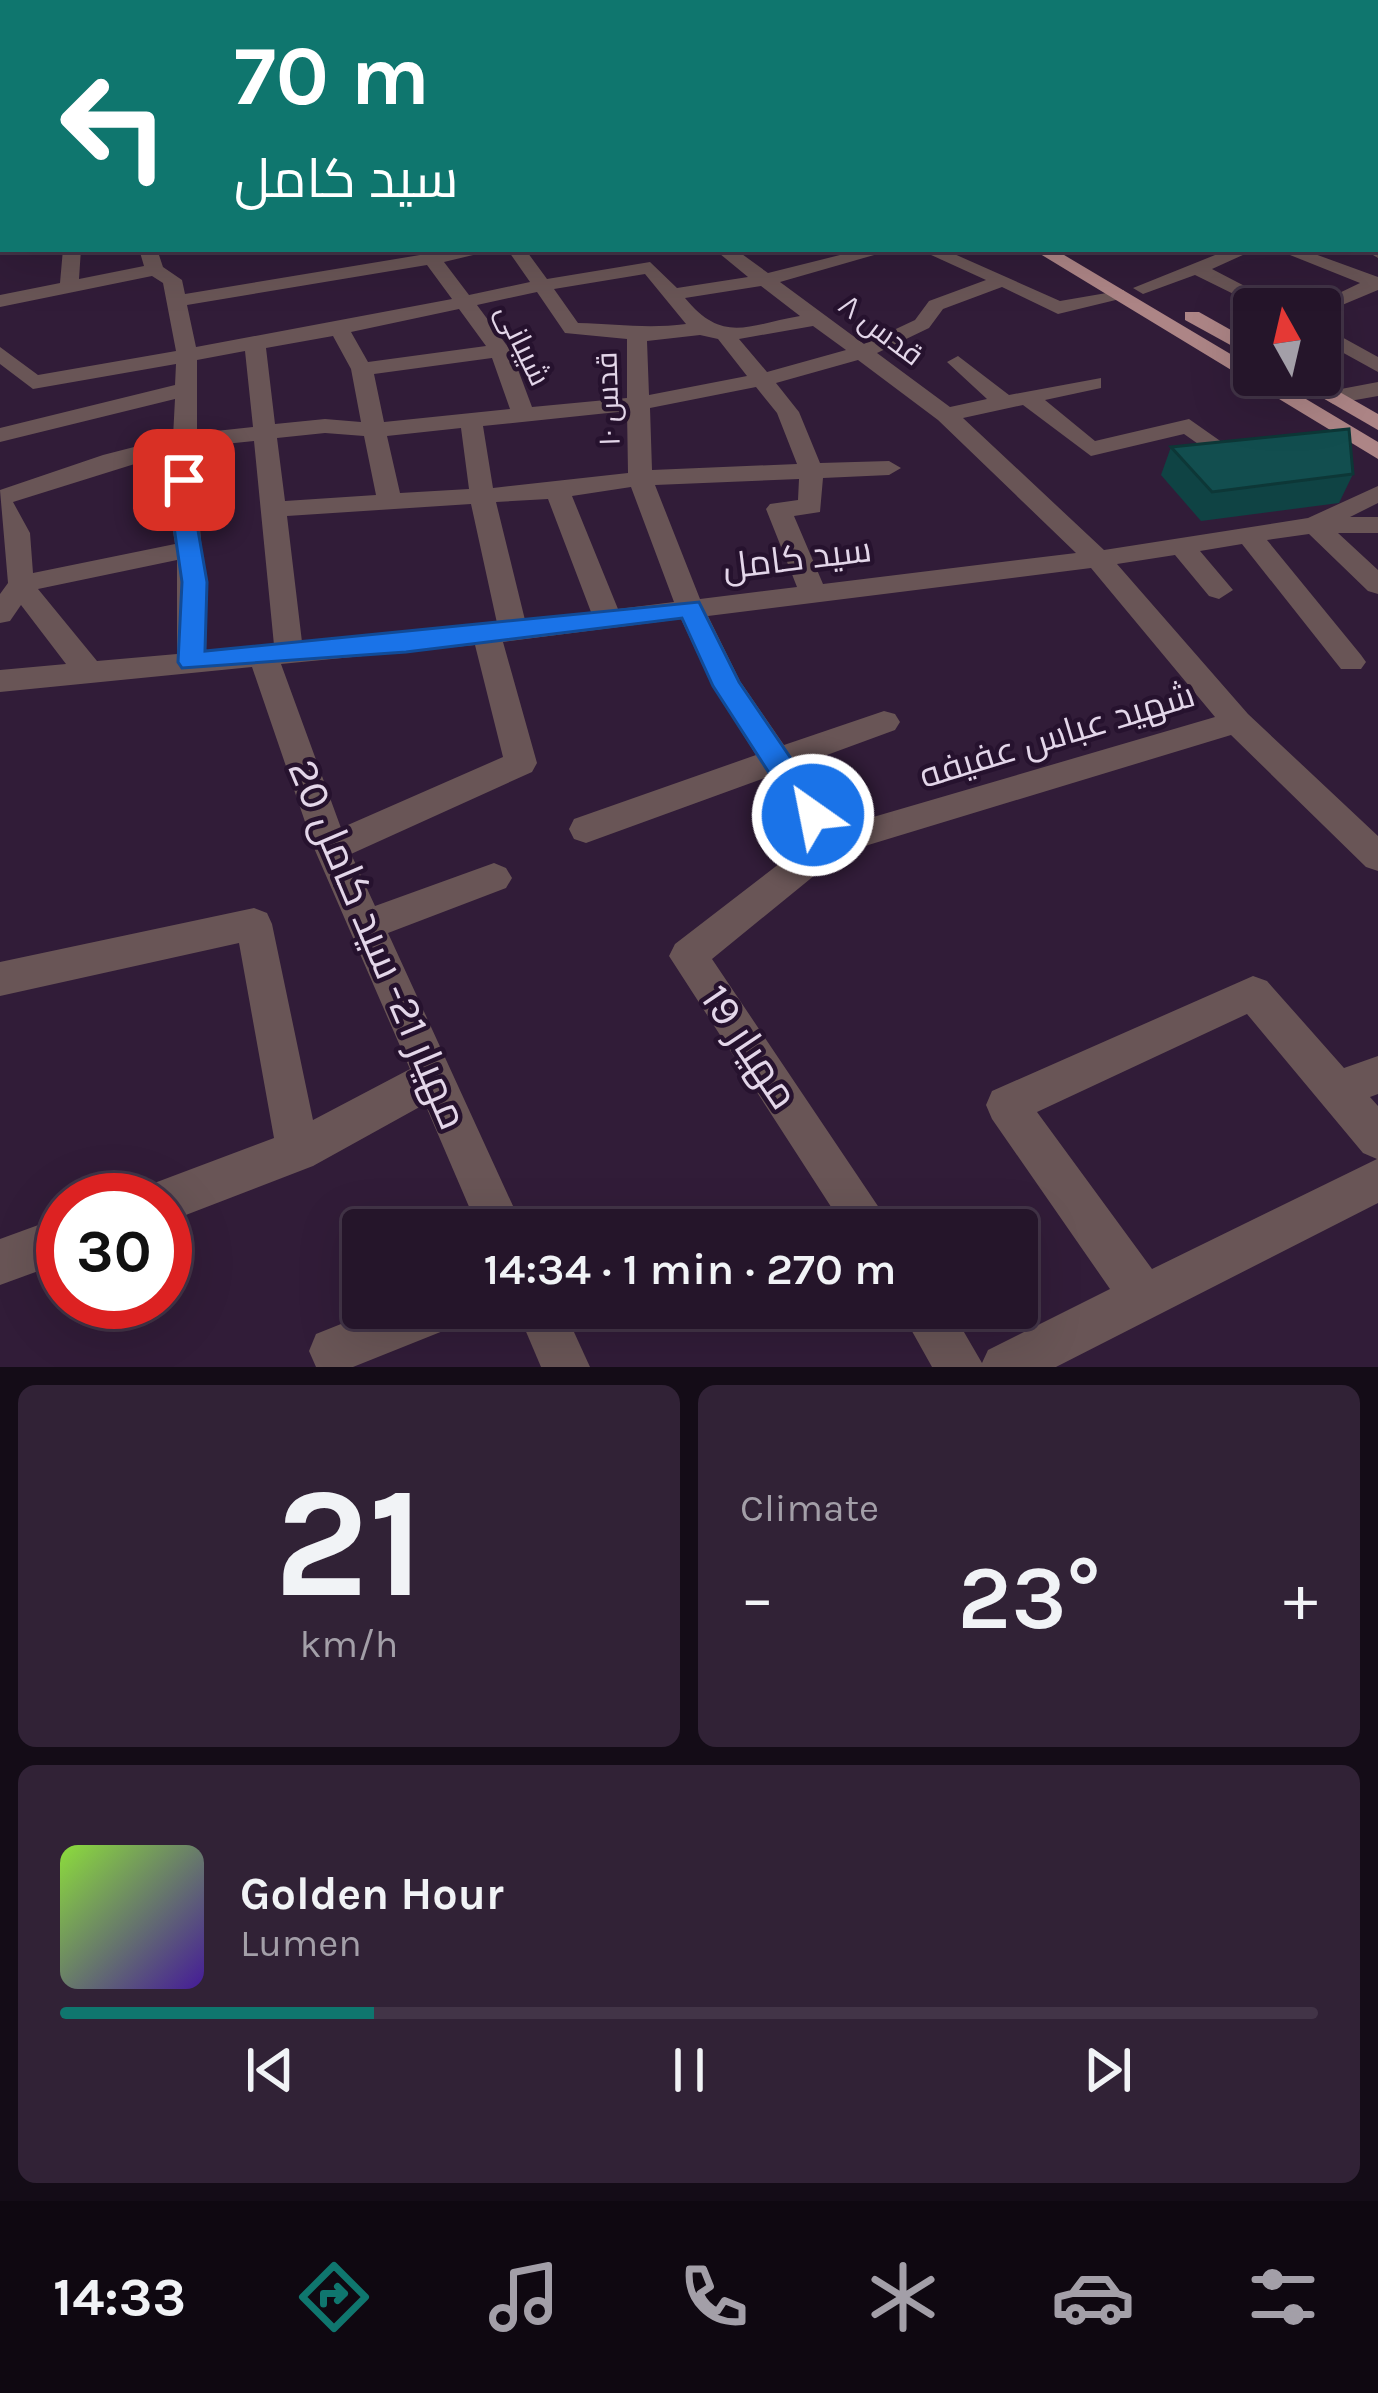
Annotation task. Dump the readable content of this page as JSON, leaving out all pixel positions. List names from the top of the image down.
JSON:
{
  "streets": {
    "street": [
      "قدس ۸",
      "شیبانی",
      "قدس ۱۰",
      "سید کامل",
      "شهید عباس عفیفه",
      "مهیار 21- سید کامل 20",
      "مهیار 19"
    ]
  },
  "crossings": [
    ["قدس ۸", "سید کامل"],
    ["قدس ۸", "شهید عباس عفیفه"],
    ["سید کامل", "مهیار 21- سید کامل 20"],
    ["شهید عباس عفیفه", "مهیار 19"]
  ],
  "north": "top",
  "page": {
    "turn": ["70 m", "سید کامل"],
    "limit": "30",
    "trip": "14:34 · 1 min · 270 m",
    "tile": [
      ["21", "km/h"],
      "Climate"
    ],
    "heat": ["−", "23°", "+"],
    "song": ["Golden Hour", "Lumen"],
    "tabs": "14:33"
  }
}
